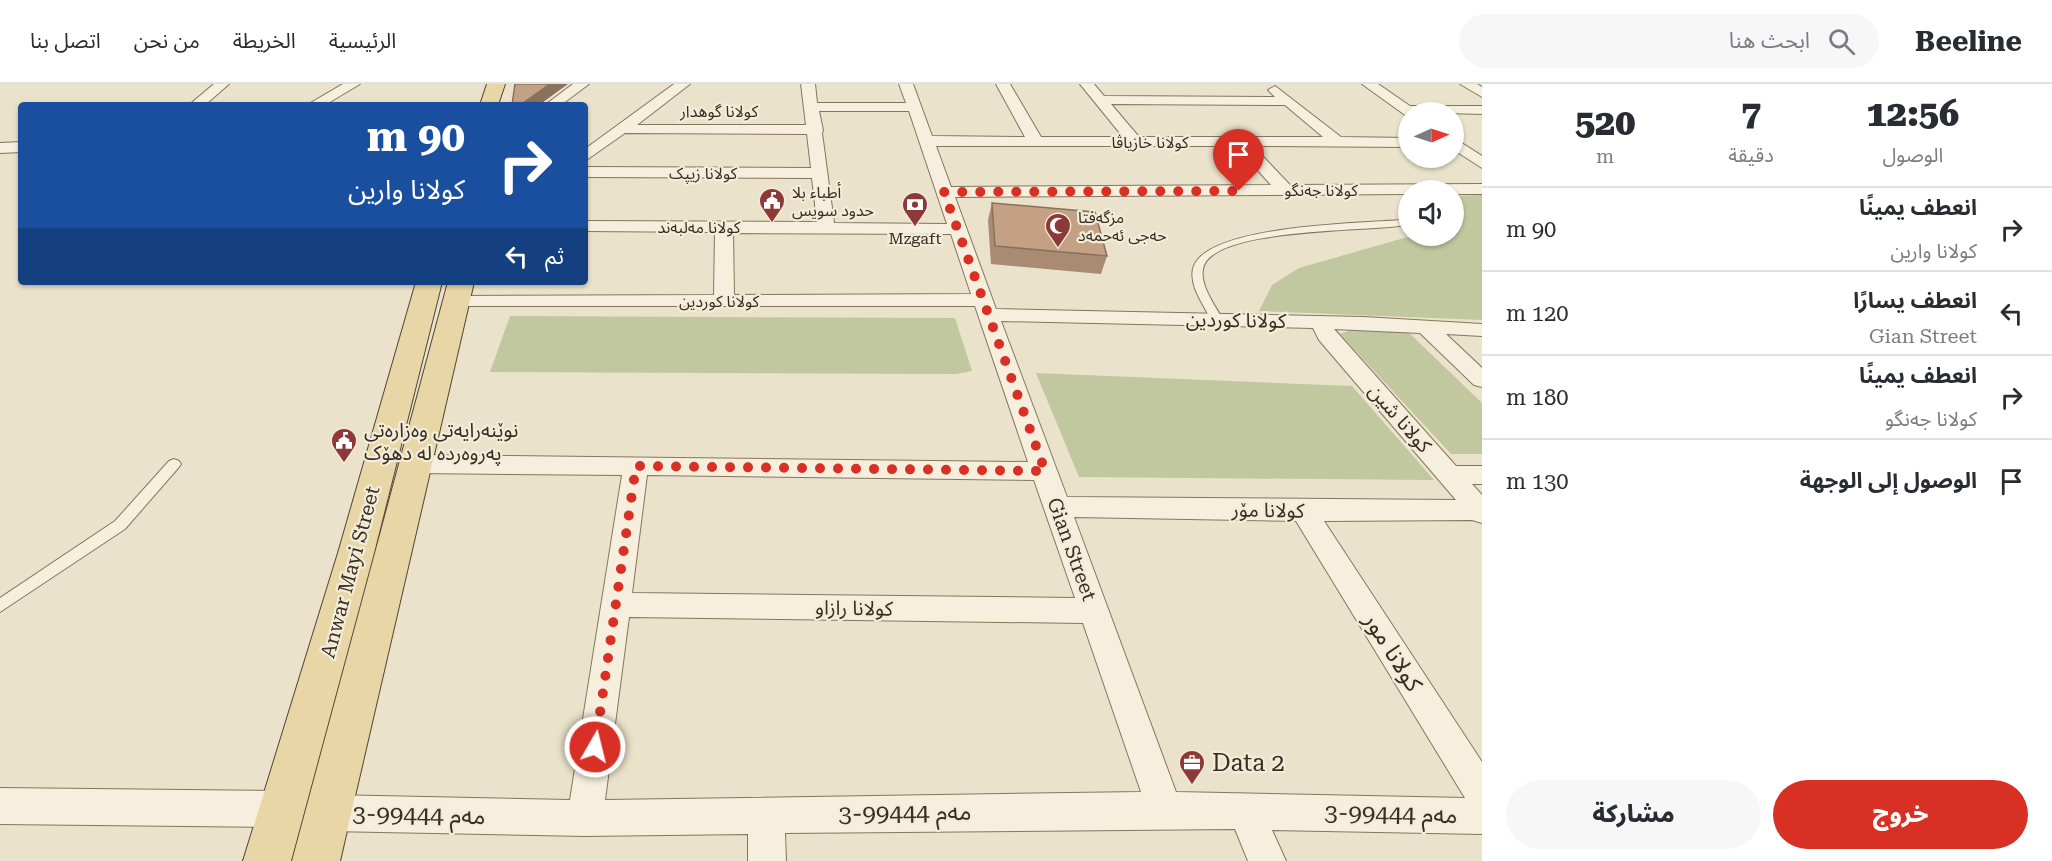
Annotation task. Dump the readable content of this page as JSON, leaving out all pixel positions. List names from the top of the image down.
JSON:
{
  "streets": {
    "main road": ["Anwar Mayi Street"],
    "street": [
      "کولانا گوهدار",
      "کولانا خازیاڤا",
      "کولانا زیپک",
      "کولانا جەنگو",
      "کولانا مەلبەند",
      "کولانا کوردین",
      "کولانا شین",
      "کولانا مۆر",
      "Gian Street",
      "کولانا رازاو",
      "کولانا مور",
      "مەم 99444-3"
    ]
  },
  "crossings": [
    ["کولانا خازیاڤا", "Gian Street"],
    ["کولانا جەنگو", "Gian Street"],
    ["کولانا مەلبەند", "Gian Street"],
    ["کولانا کوردین", "کولانا شین"],
    ["کولانا کوردین", "Gian Street"],
    ["کولانا کوردین", "Anwar Mayi Street"],
    ["کولانا شین", "کولانا مۆر"],
    ["کولانا مۆر", "Gian Street"],
    ["کولانا مۆر", "کولانا مور"],
    ["Gian Street", "کولانا رازاو"],
    ["Gian Street", "مەم 99444-3"],
    ["Anwar Mayi Street", "مەم 99444-3"]
  ],
  "places": {
    "public building": ["أطباء بلا حدود سويس", "نوێنەرایەتی وەزارەتی پەروەردە لە دهۆک"],
    "bank": ["Mzgaft"],
    "mosque": ["مزگەفتا حەجی ئەحمەد"],
    "office": ["Data 2"]
  },
  "north": "right",
  "page": {
    "header": "Beeline",
    "search": "ابحث هنا",
    "nav": [
      "الرئيسية",
      "الخريطة",
      "من نحن",
      "اتصل بنا"
    ],
    "eta": [
      "12:56",
      "الوصول",
      "7",
      "دقيقة",
      "520",
      "m"
    ],
    "turn": ["90 m", "کولانا وارین"],
    "list": [
      {
        "name": "انعطف يمينًا",
        "note": "کولانا وارین",
        "value": "90 m"
      },
      {
        "name": "انعطف يسارًا",
        "note": "Gian Street",
        "value": "120 m"
      },
      {
        "name": "انعطف يمينًا",
        "note": "کولانا جەنگو",
        "value": "180 m"
      },
      {
        "name": "الوصول إلى الوجهة",
        "value": "130 m"
      }
    ],
    "then": "ثم",
    "buttons": ["خروج", "مشاركة"]
  }
}
